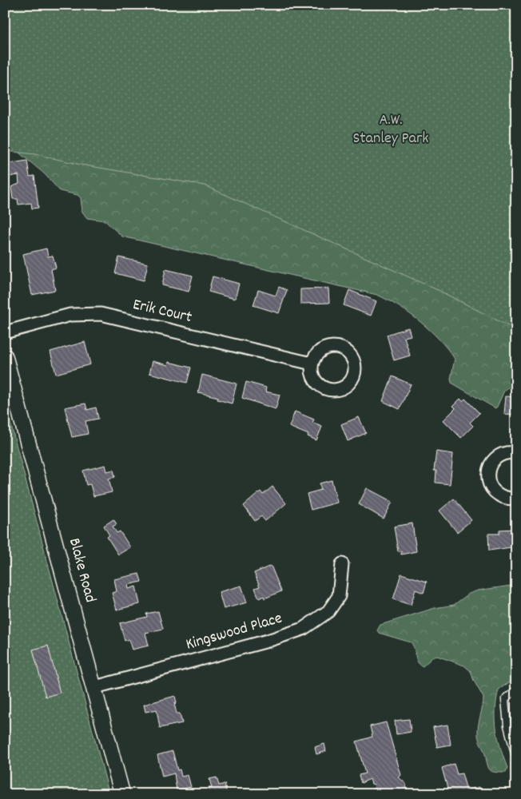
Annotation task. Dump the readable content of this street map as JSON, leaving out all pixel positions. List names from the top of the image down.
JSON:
{
  "streets": {
    "street": ["Erik Court", "Blake Road", "Kingswood Place"]
  },
  "crossings": [
    ["Blake Road", "Kingswood Place"]
  ],
  "parks": ["A.W. Stanley Park"]
}
